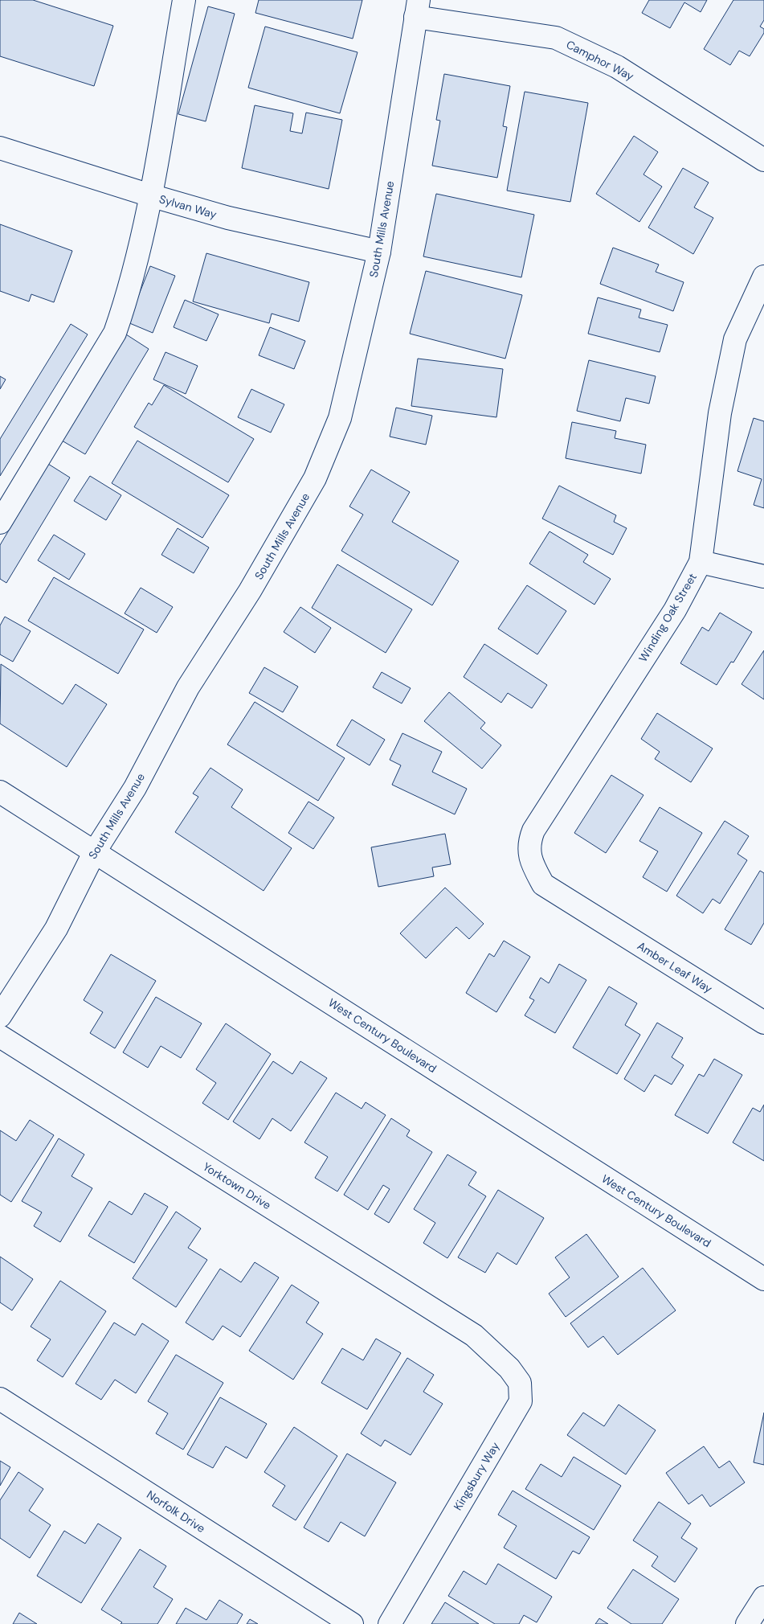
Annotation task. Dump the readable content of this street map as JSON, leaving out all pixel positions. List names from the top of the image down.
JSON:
{
  "streets": {
    "street": [
      "Camphor Way",
      "Sylvan Way",
      "South Mills Avenue",
      "Winding Oak Street",
      "Amber Leaf Way",
      "West Century Boulevard",
      "Yorktown Drive",
      "Kingsbury Way",
      "Norfolk Drive"
    ]
  },
  "crossings": [
    ["Camphor Way", "South Mills Avenue"],
    ["Sylvan Way", "South Mills Avenue"],
    ["South Mills Avenue", "West Century Boulevard"],
    ["Winding Oak Street", "Amber Leaf Way"],
    ["Yorktown Drive", "Kingsbury Way"]
  ]
}
